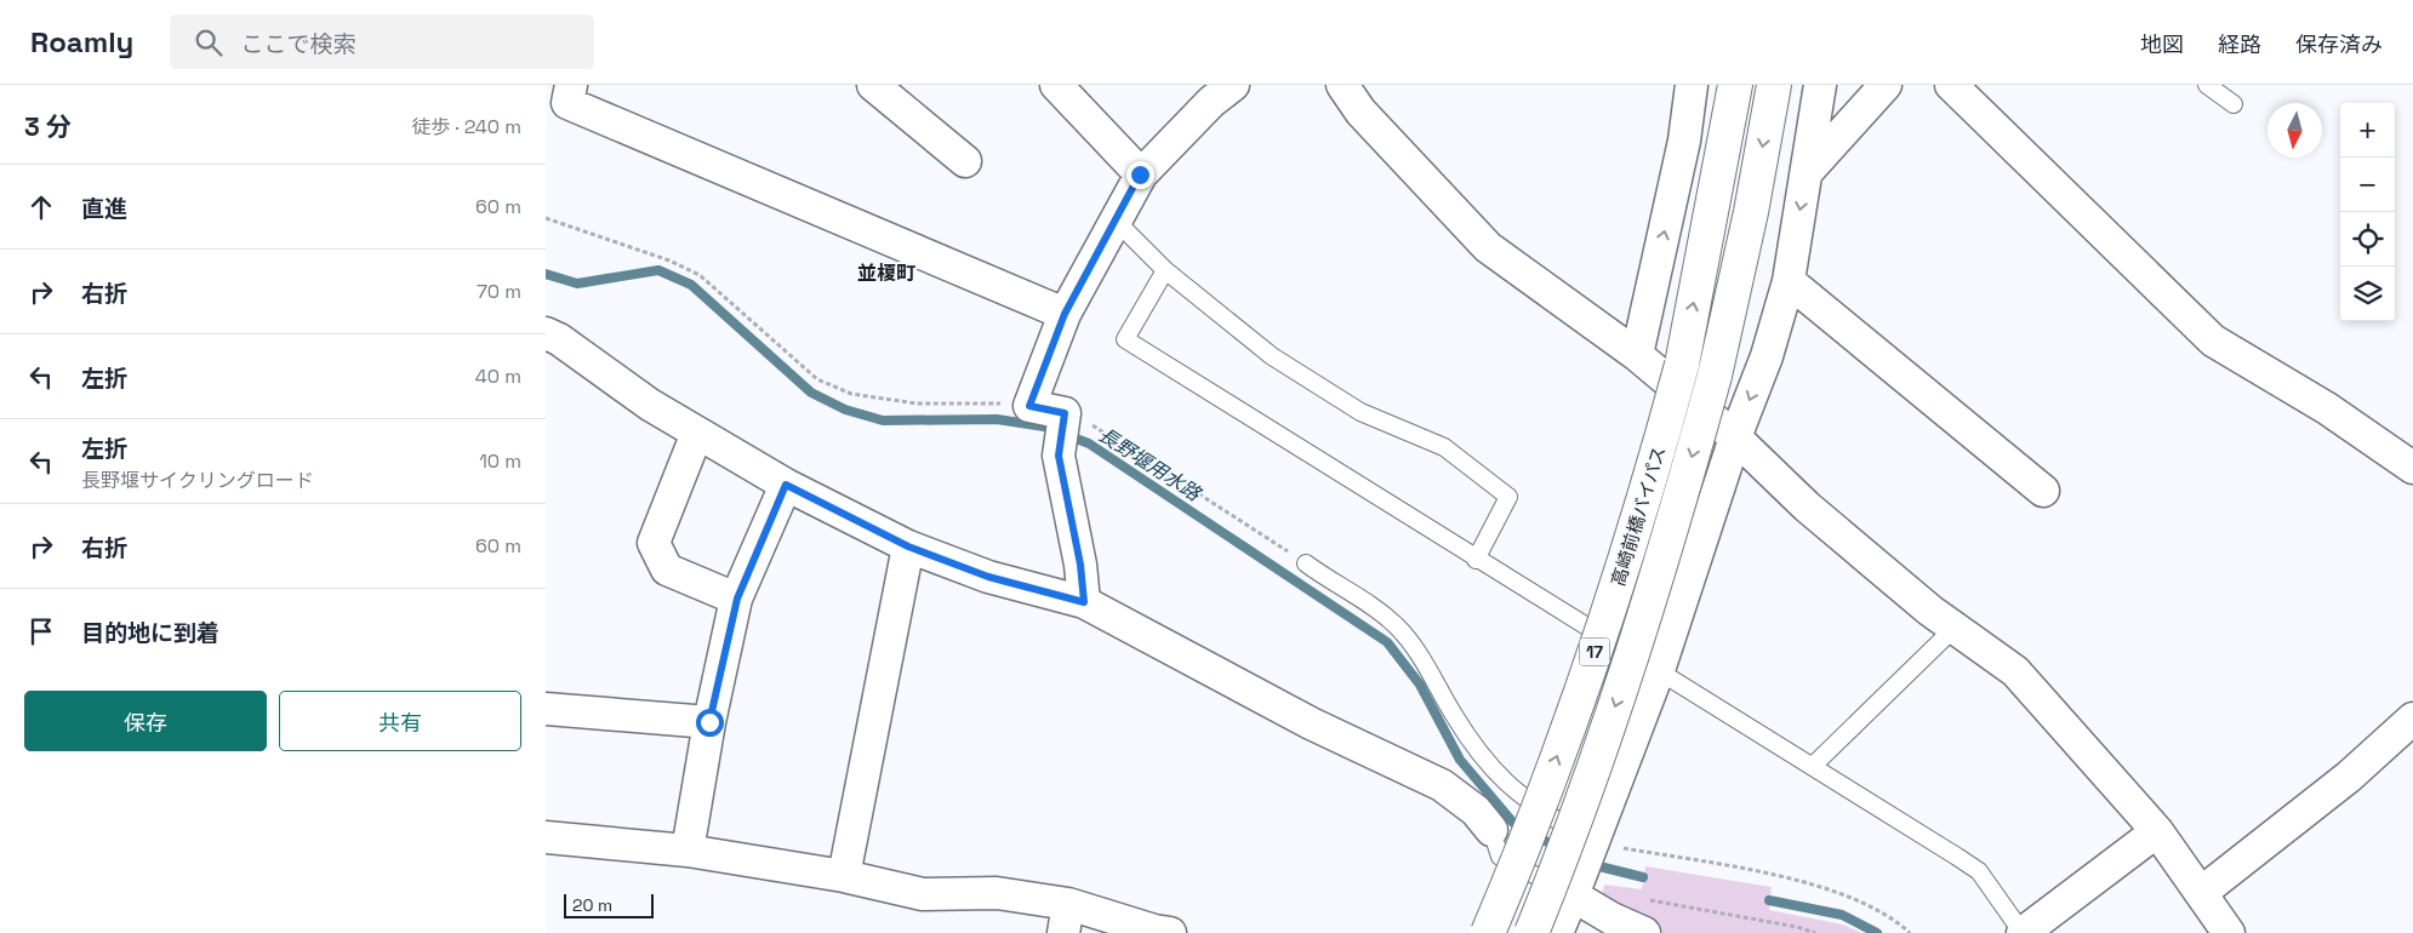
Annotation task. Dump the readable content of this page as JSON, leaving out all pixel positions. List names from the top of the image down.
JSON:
{
  "streets": {
    "highway": ["高崎前橋バイパス", "17"]
  },
  "districts": ["並榎町"],
  "water": ["長野堰用水路"],
  "scale_bar": "20 m",
  "north": "bottom",
  "page": {
    "header": "Roamly",
    "search": "ここで検索",
    "nav": ["地図", "経路", "保存済み"],
    "heading": ["3 分", "徒歩 · 240 m"],
    "map_buttons": ["+", "−"],
    "list": [
      ["直進", "60 m"],
      ["右折", "70 m"],
      ["左折", "40 m"],
      ["左折", "長野堰サイクリングロード", "10 m"],
      ["右折", "60 m"],
      "目的地に到着"
    ],
    "buttons": ["保存", "共有"],
    "scale": "20 m"
  }
}
